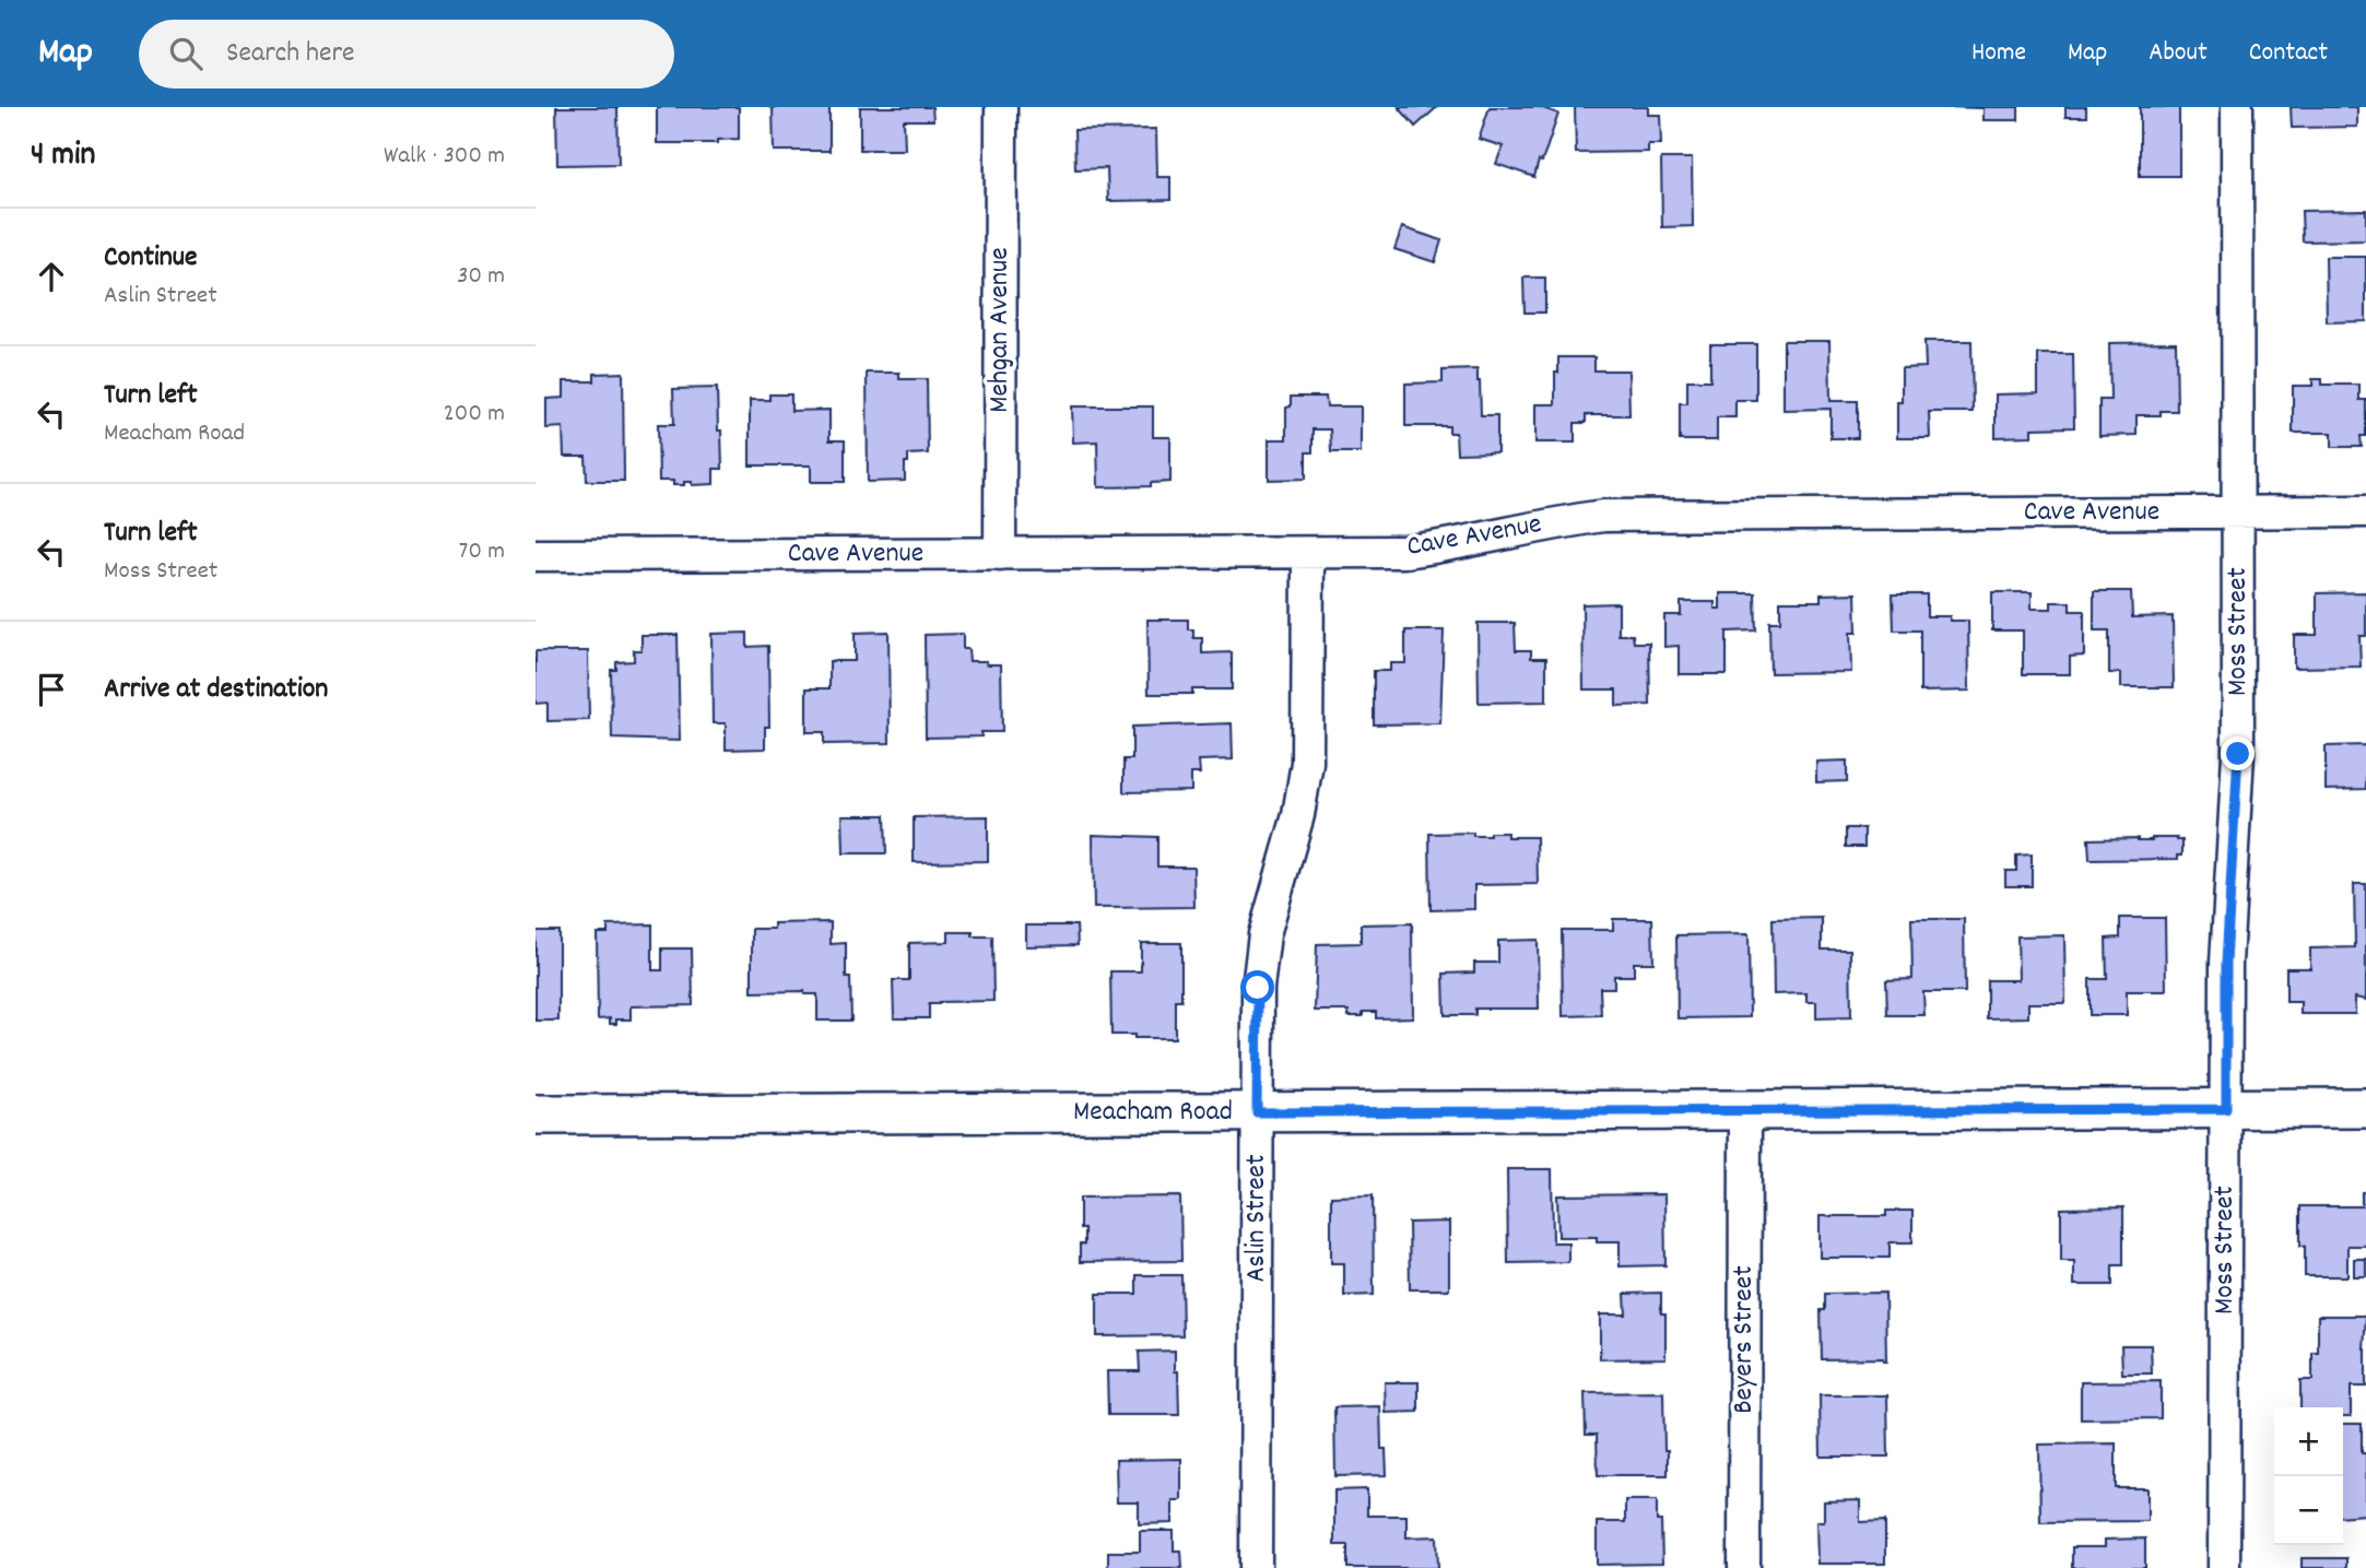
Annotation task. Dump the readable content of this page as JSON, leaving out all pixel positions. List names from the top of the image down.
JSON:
{
  "streets": {
    "street": [
      "Mehgan Avenue",
      "Cave Avenue",
      "Moss Street",
      "Meacham Road",
      "Aslin Street",
      "Beyers Street"
    ]
  },
  "crossings": [
    ["Mehgan Avenue", "Cave Avenue"],
    ["Cave Avenue", "Moss Street"],
    ["Cave Avenue", "Aslin Street"],
    ["Moss Street", "Meacham Road"],
    ["Meacham Road", "Aslin Street"],
    ["Meacham Road", "Beyers Street"]
  ],
  "page": {
    "header": "Map",
    "search": "Search here",
    "nav": [
      "Home",
      "Map",
      "About",
      "Contact"
    ],
    "heading": ["4 min", "Walk · 300 m"],
    "list": [
      ["Continue", "Aslin Street", "30 m"],
      ["Turn left", "Meacham Road", "200 m"],
      ["Turn left", "Moss Street", "70 m"],
      "Arrive at destination"
    ],
    "map_buttons": ["+", "−"]
  }
}
